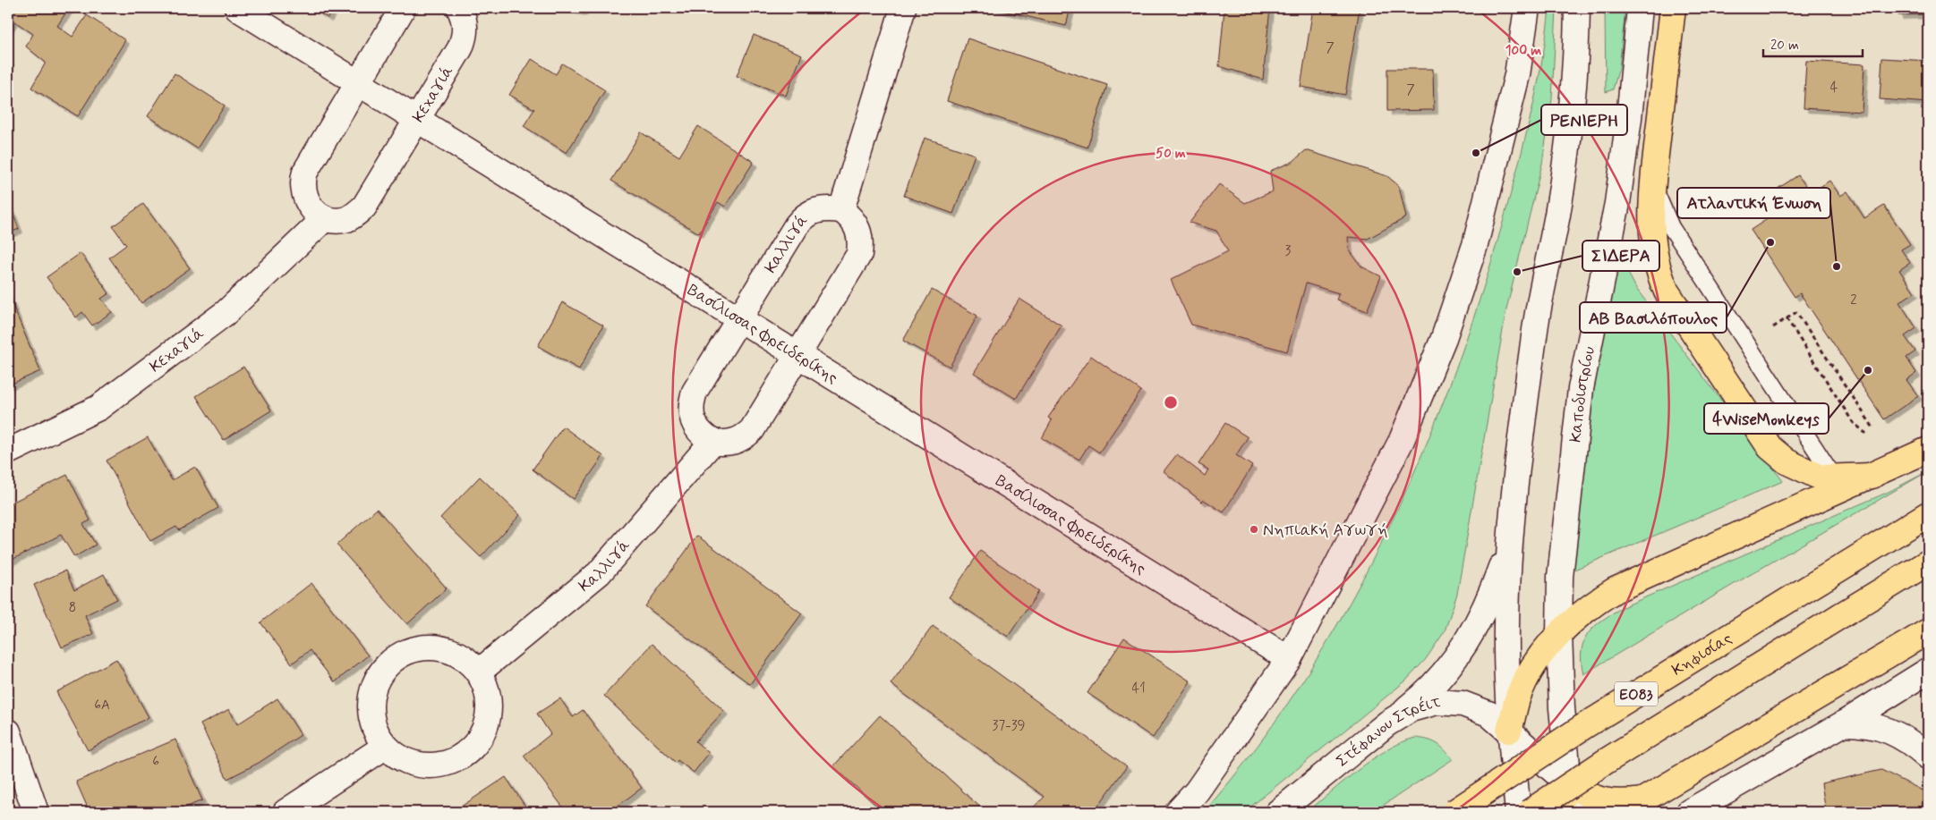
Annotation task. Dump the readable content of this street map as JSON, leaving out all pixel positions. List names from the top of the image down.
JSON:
{
  "streets": {
    "main road": ["Κηφισίας", "ΕΟ83"],
    "street": [
      "Κεχαγιά",
      "Καλλιγά",
      "Βασίλισσας Φρειδερίκης",
      "Καποδιστρίου",
      "Στέφανου Στρέιτ"
    ]
  },
  "crossings": [
    ["Κεχαγιά", "Βασίλισσας Φρειδερίκης"],
    ["Καλλιγά", "Βασίλισσας Φρειδερίκης"],
    ["Καποδιστρίου", "Στέφανου Στρέιτ"]
  ],
  "places": [
    "ΡΕΝΙΕΡΗ",
    "ΑΒ Βασιλόπουλος",
    "Ατλαντική Ένωση",
    "ΣΙΔΕΡΑ",
    "4WiseMonkeys",
    "Νηπιακή Αγωγή"
  ],
  "house_numbers": [
    "7",
    "4",
    "7",
    "3",
    "2",
    "8",
    "41",
    "6A",
    "37-39",
    "6"
  ],
  "scale_bar": "20 m",
  "rings": ["100 m", "50 m"]
}
